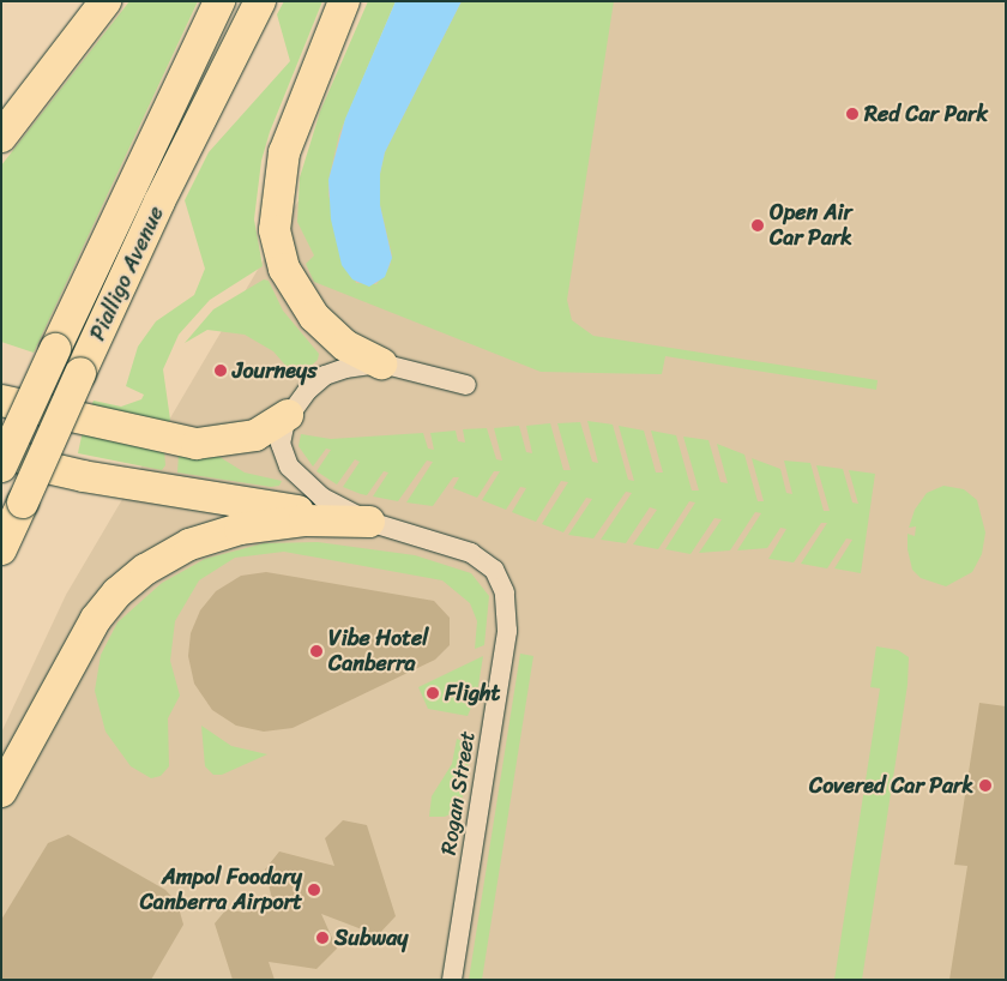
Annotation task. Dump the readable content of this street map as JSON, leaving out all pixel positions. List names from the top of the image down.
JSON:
{
  "streets": {
    "main road": ["Pialligo Avenue"],
    "street": ["Rogan Street"]
  },
  "places": [
    "Red Car Park",
    "Open Air Car Park",
    "Journeys",
    "Vibe Hotel Canberra",
    "Flight",
    "Covered Car Park",
    "Ampol Foodary Canberra Airport",
    "Subway"
  ]
}
